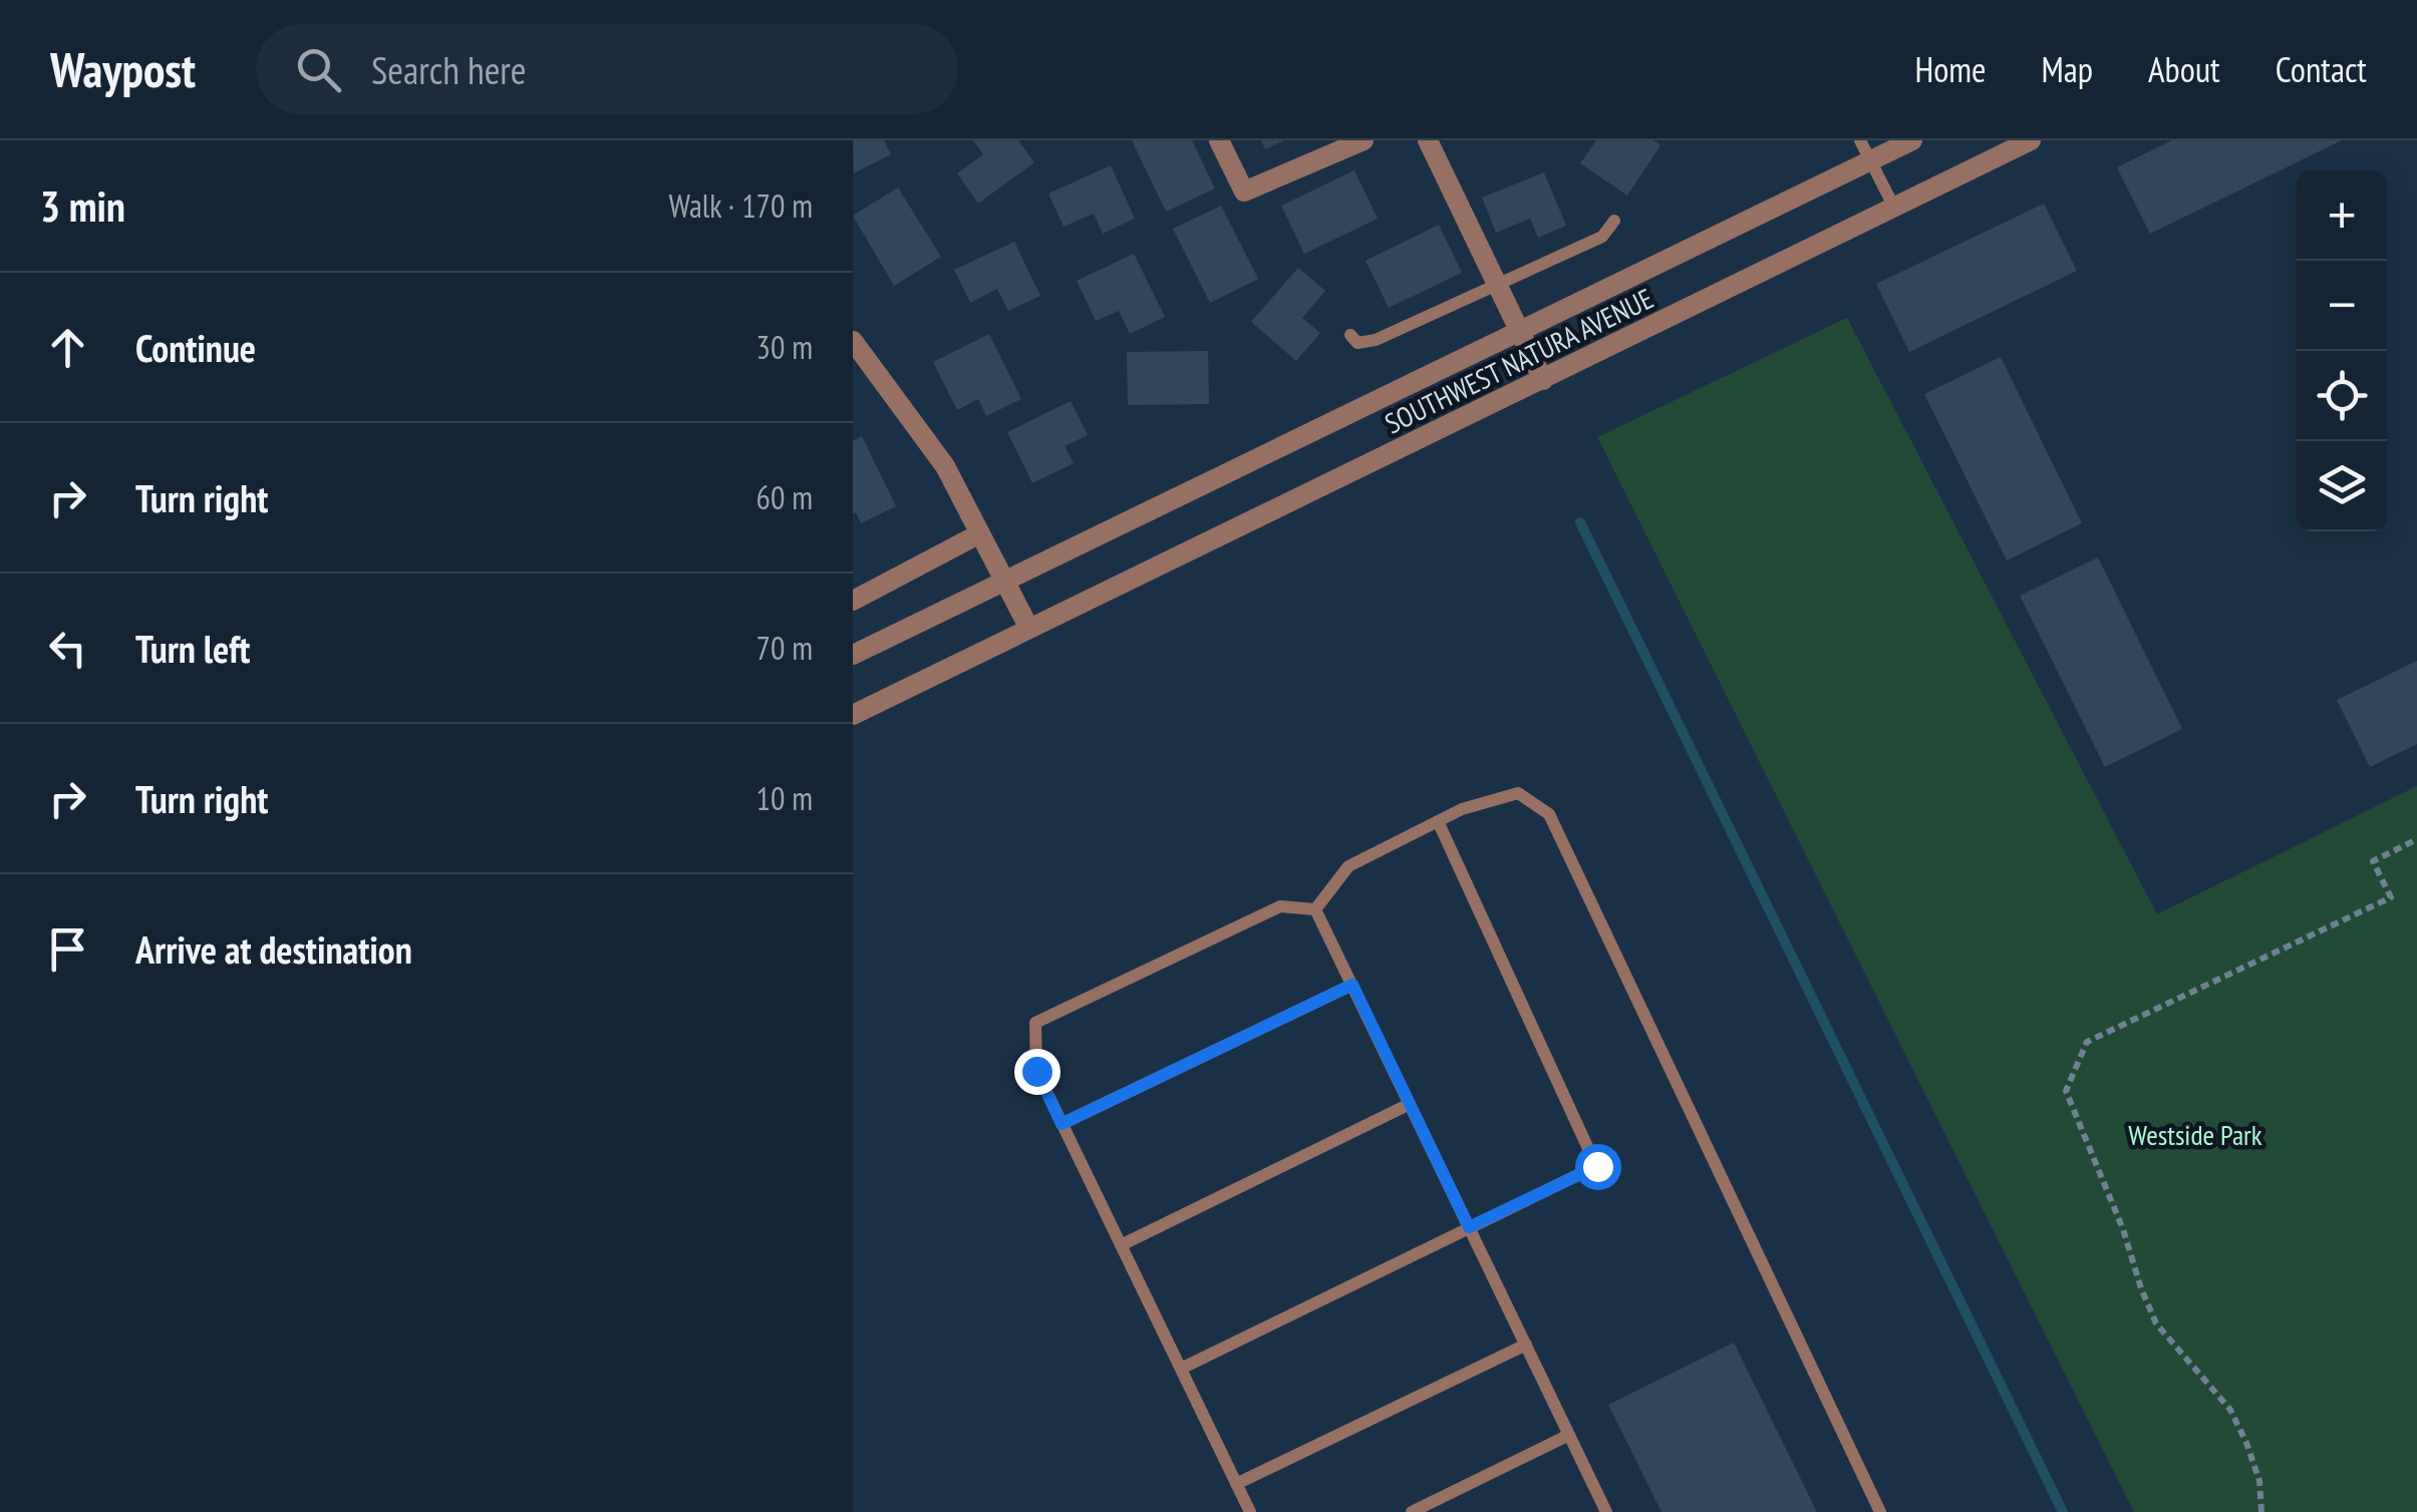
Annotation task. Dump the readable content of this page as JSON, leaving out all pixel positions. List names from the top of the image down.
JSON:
{
  "streets": {
    "street": ["SOUTHWEST NATURA AVENUE"]
  },
  "parks": ["Westside Park"],
  "page": {
    "header": "Waypost",
    "search": "Search here",
    "nav": [
      "Home",
      "Map",
      "About",
      "Contact"
    ],
    "heading": ["3 min", "Walk · 170 m"],
    "map_buttons": ["+", "−"],
    "list": [
      ["Continue", "30 m"],
      ["Turn right", "60 m"],
      ["Turn left", "70 m"],
      ["Turn right", "10 m"],
      "Arrive at destination"
    ]
  }
}
